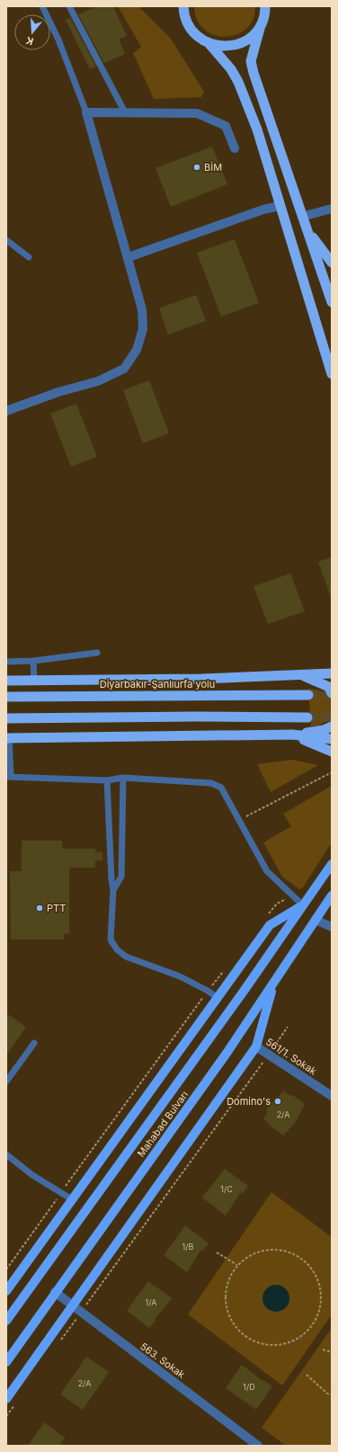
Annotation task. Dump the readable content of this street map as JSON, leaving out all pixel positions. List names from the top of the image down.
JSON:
{
  "streets": {
    "highway": ["Diyarbakır-Şanlıurfa yolu"],
    "main road": ["Mahabad Bulvarı"],
    "street": ["561/1. Sokak", "563. Sokak"]
  },
  "crossings": [
    ["Mahabad Bulvarı", "563. Sokak"]
  ],
  "places": ["BİM", "PTT", "Domino's"],
  "house_numbers": [
    "2/A",
    "1/C",
    "1/B",
    "1/A",
    "2/A",
    "1/D"
  ],
  "north": "bottom"
}
